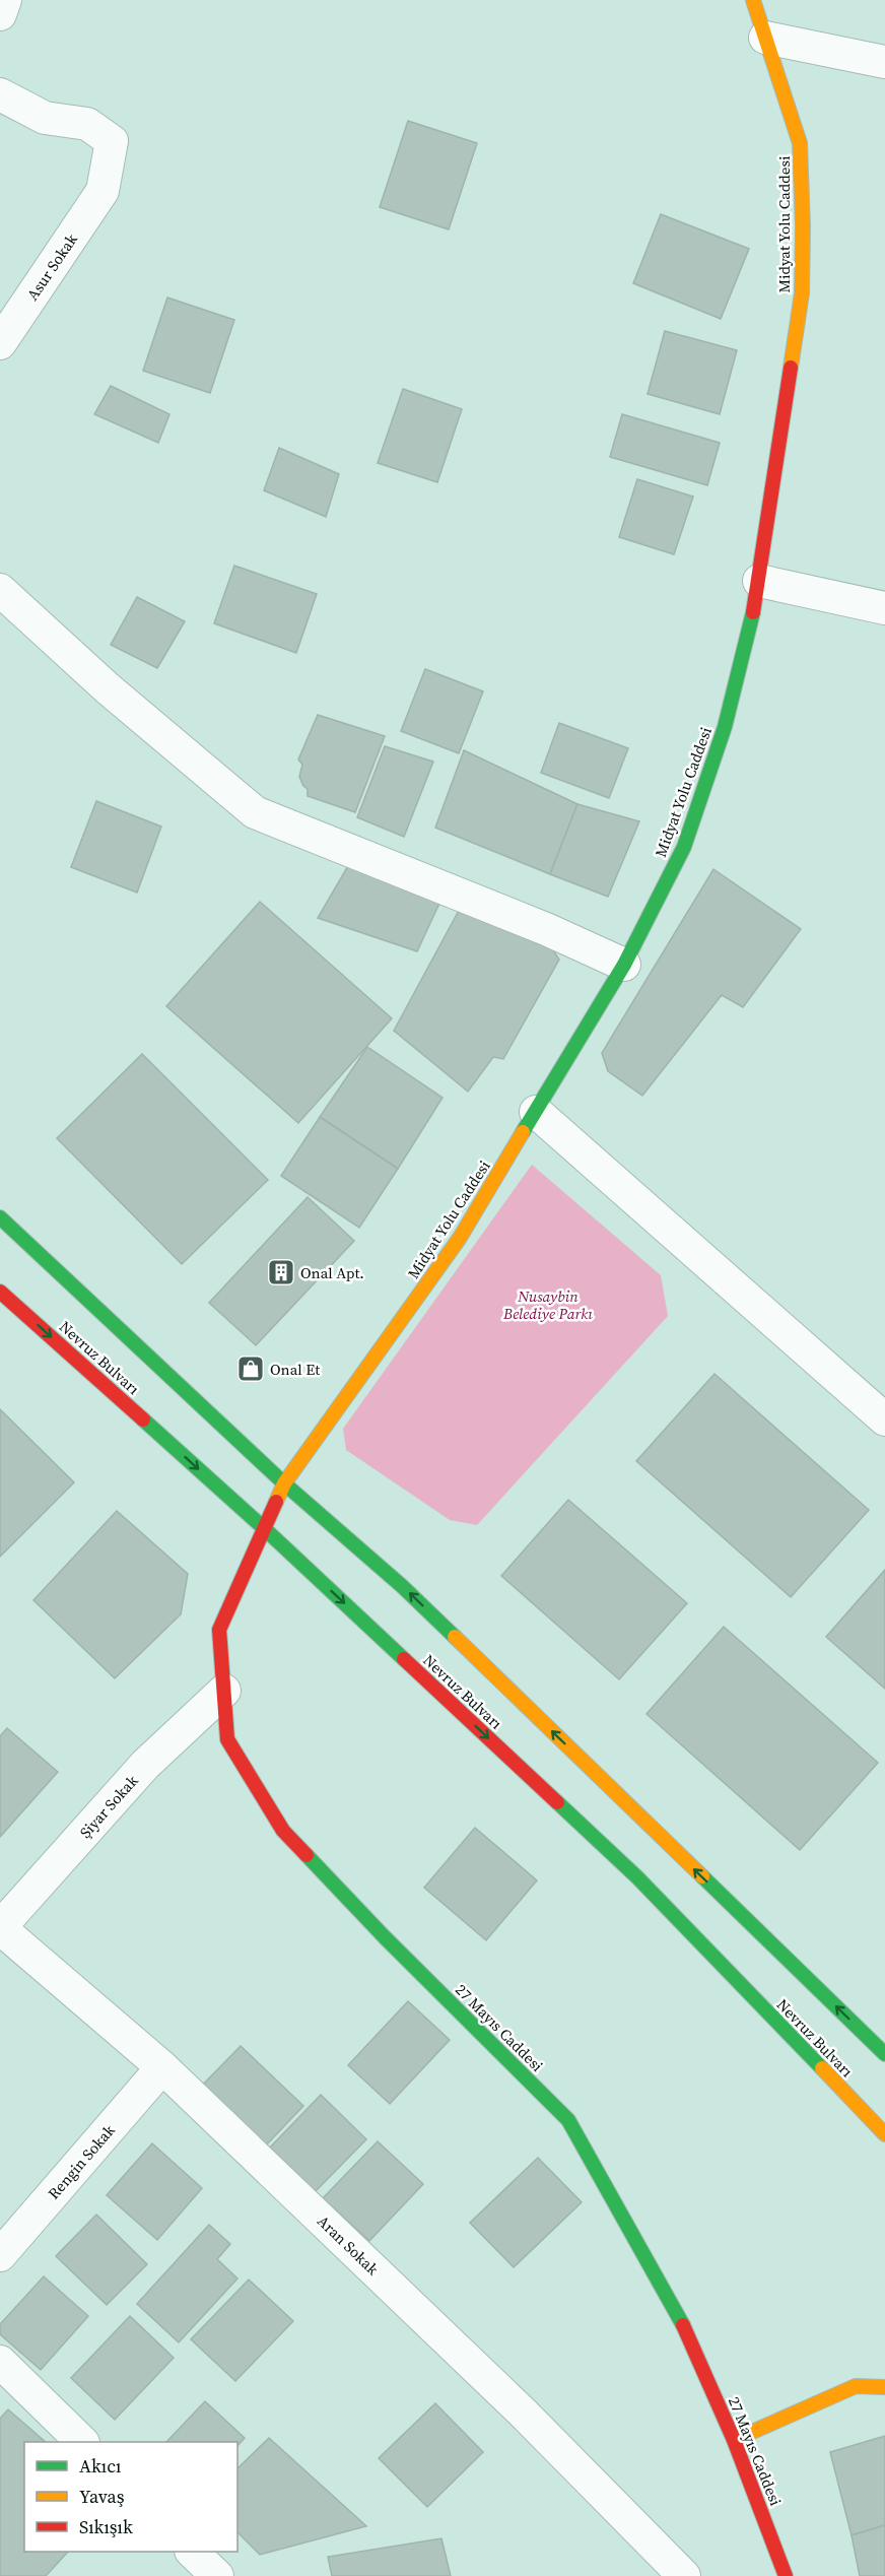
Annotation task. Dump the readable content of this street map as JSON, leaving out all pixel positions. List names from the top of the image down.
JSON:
{
  "streets": {
    "street": [
      "Midyat Yolu Caddesi",
      "Asur Sokak",
      "Nevruz Bulvarı",
      "Şiyar Sokak",
      "27 Mayıs Caddesi",
      "Rengin Sokak",
      "Aran Sokak"
    ]
  },
  "crossings": [
    ["Midyat Yolu Caddesi", "Nevruz Bulvarı"],
    ["Midyat Yolu Caddesi", "27 Mayıs Caddesi"],
    ["Nevruz Bulvarı", "27 Mayıs Caddesi"],
    ["Şiyar Sokak", "27 Mayıs Caddesi"],
    ["Şiyar Sokak", "Aran Sokak"],
    ["Rengin Sokak", "Aran Sokak"]
  ],
  "parks": ["Nusaybin Belediye Parkı"],
  "places": {
    "building": ["Onal Apt."],
    "shop": ["Onal Et"]
  },
  "legend": ["Akıcı", "Yavaş", "Sıkışık"]
}
